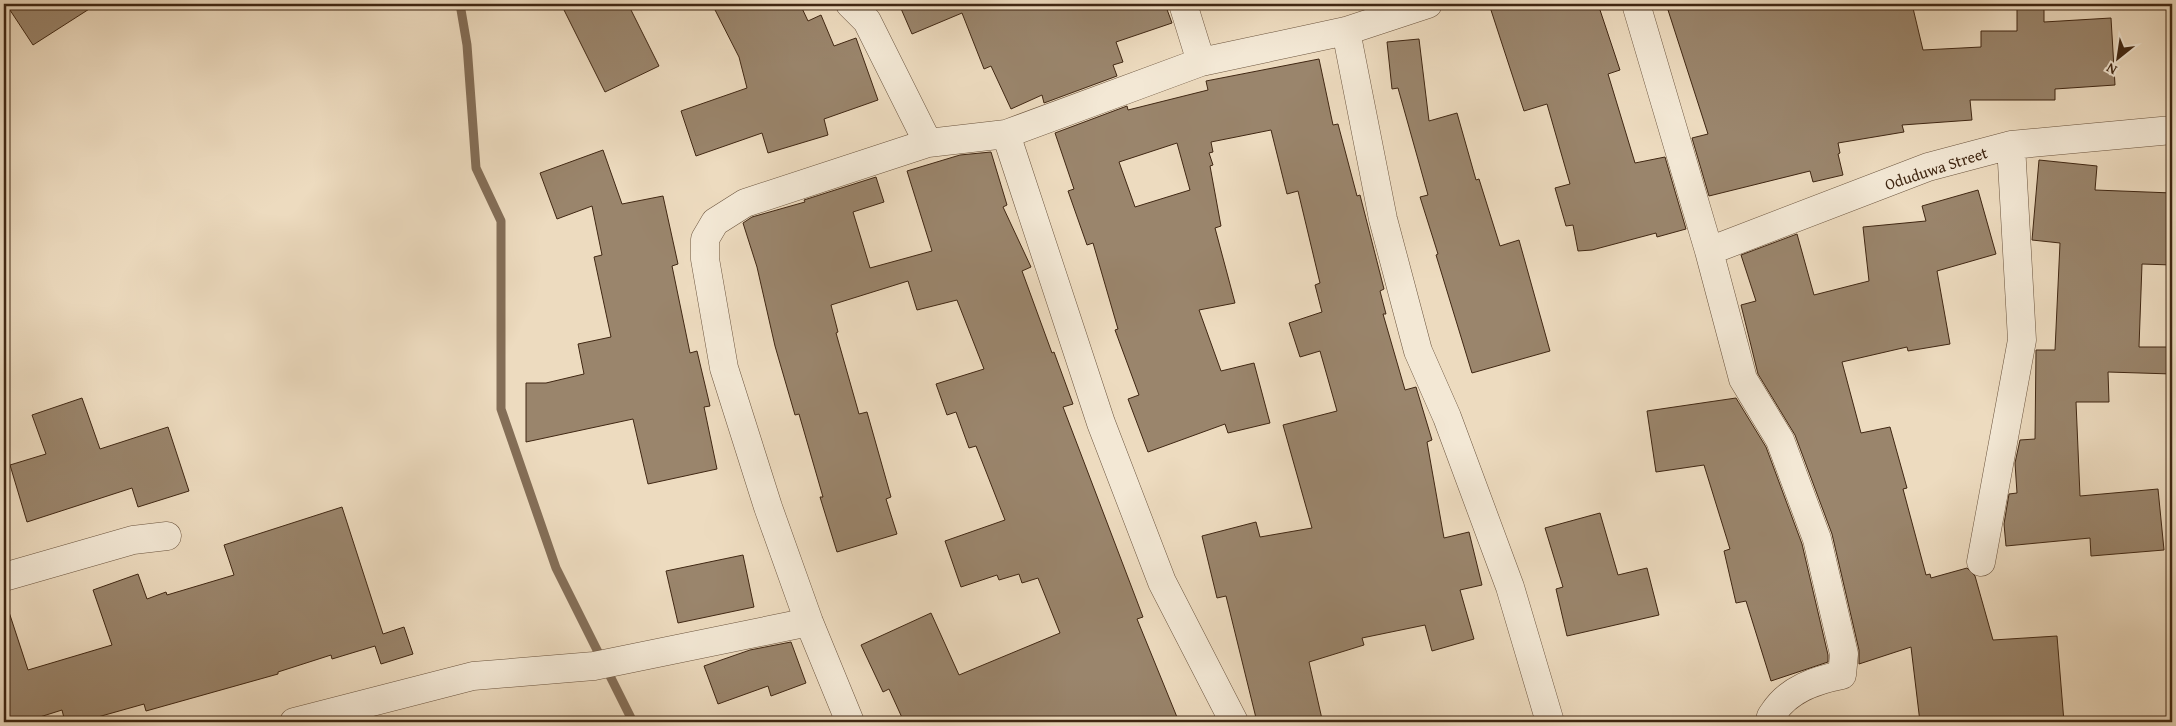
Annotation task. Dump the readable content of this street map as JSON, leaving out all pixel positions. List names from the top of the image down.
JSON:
{
  "streets": {
    "street": ["Oduduwa Street"]
  },
  "north": "bottom left"
}
